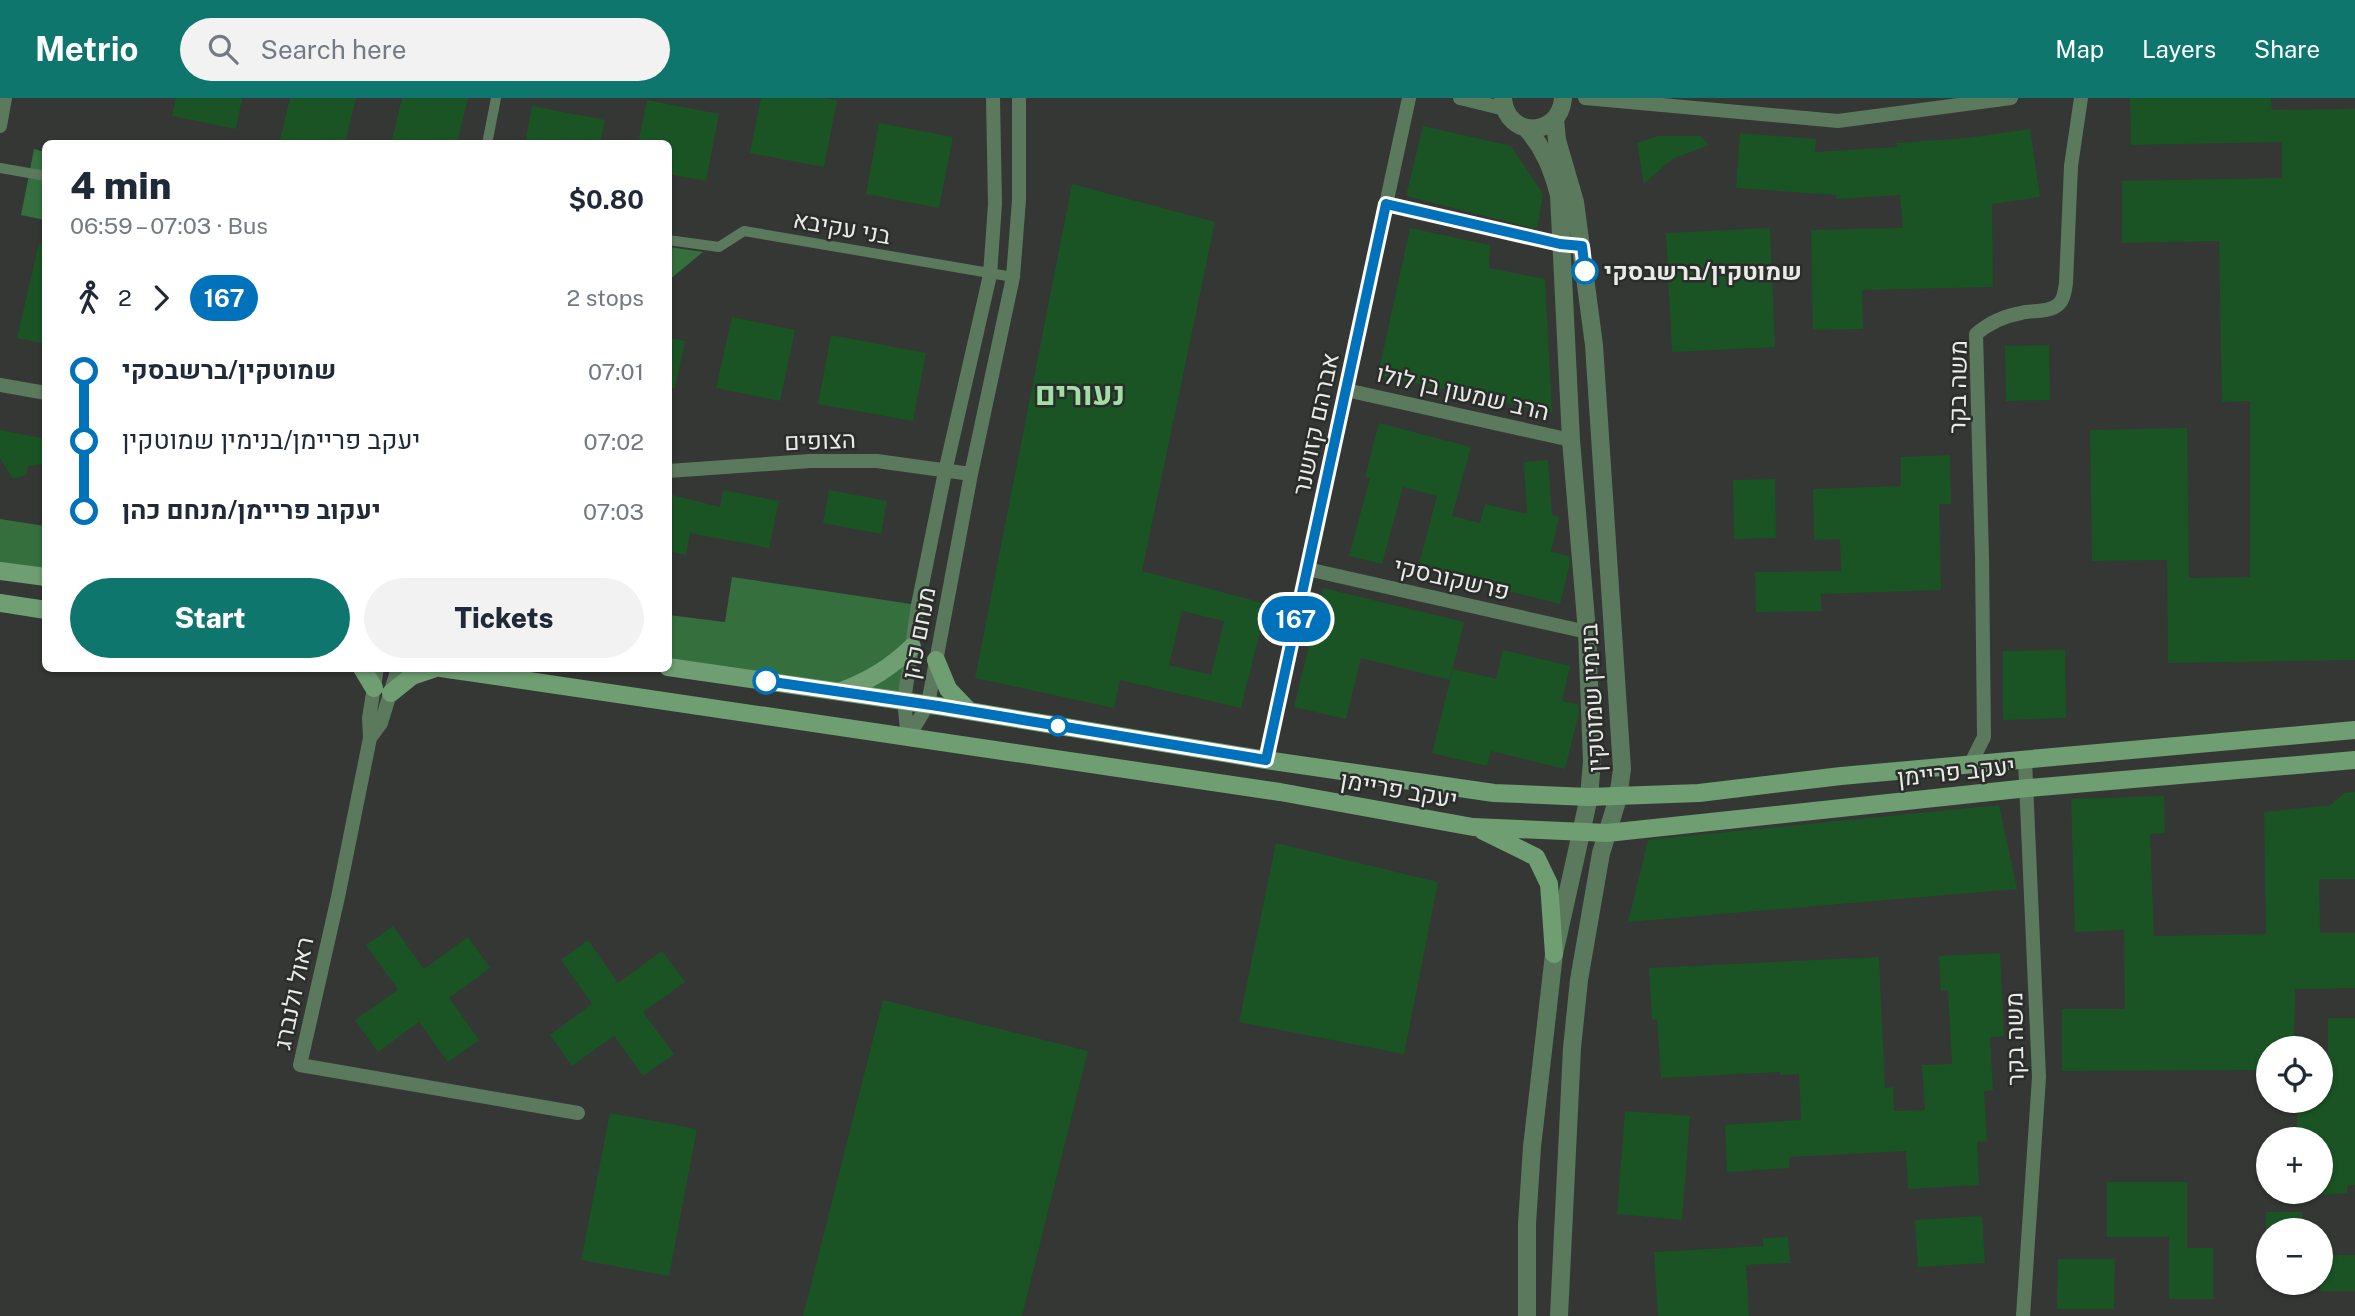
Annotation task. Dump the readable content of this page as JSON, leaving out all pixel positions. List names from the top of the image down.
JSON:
{
  "streets": {
    "main road": ["יעקב פריימן"],
    "street": [
      "בני עקיבא",
      "משה בקר",
      "הרב שמעון בן לולו",
      "אברהם קזושנר",
      "הצופים",
      "פרשקובסקי",
      "מנחם כהן",
      "בנימין שמוטקין",
      "ראול ולנברג"
    ]
  },
  "crossings": [
    ["בני עקיבא", "מנחם כהן"],
    ["משה בקר", "יעקב פריימן"],
    ["הרב שמעון בן לולו", "אברהם קזושנר"],
    ["הרב שמעון בן לולו", "בנימין שמוטקין"],
    ["אברהם קזושנר", "פרשקובסקי"],
    ["אברהם קזושנר", "יעקב פריימן"],
    ["הצופים", "מנחם כהן"],
    ["פרשקובסקי", "בנימין שמוטקין"],
    ["מנחם כהן", "יעקב פריימן"],
    ["בנימין שמוטקין", "יעקב פריימן"]
  ],
  "districts": ["נעורים"],
  "places": ["שמוטקין/ברשבסקי"],
  "lines": ["bus line 167"],
  "page": {
    "header": "Metrio",
    "search": "Search here",
    "nav": ["Map", "Layers", "Share"],
    "on_map": "167",
    "heading": ["4 min", "06:59 – 07:03 · Bus", "$0.80"],
    "legs": ["2", "167", "2 stops"],
    "list": [
      {
        "name": "שמוטקין/ברשבסקי",
        "value": "07:01"
      },
      {
        "name": "יעקב פריימן/בנימין שמוטקין",
        "value": "07:02"
      },
      {
        "name": "יעקוב פריימן/מנחם כהן",
        "value": "07:03"
      }
    ],
    "buttons": ["Start", "Tickets"],
    "map_buttons": ["+", "−"]
  }
}
